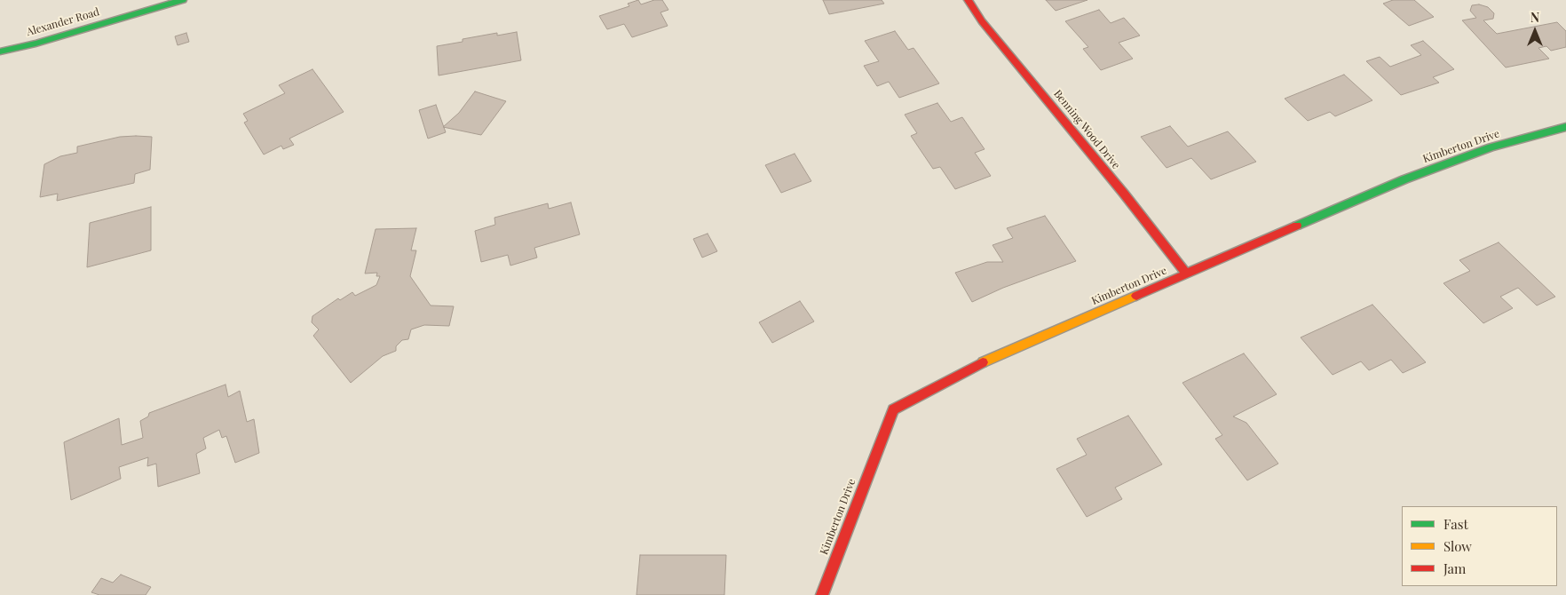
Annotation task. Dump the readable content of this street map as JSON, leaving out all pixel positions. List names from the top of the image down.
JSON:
{
  "streets": {
    "street": ["Alexander Road", "Benning Wood Drive", "Kimberton Drive"]
  },
  "crossings": [
    ["Benning Wood Drive", "Kimberton Drive"]
  ],
  "legend": ["Fast", "Slow", "Jam"],
  "north": "top"
}
